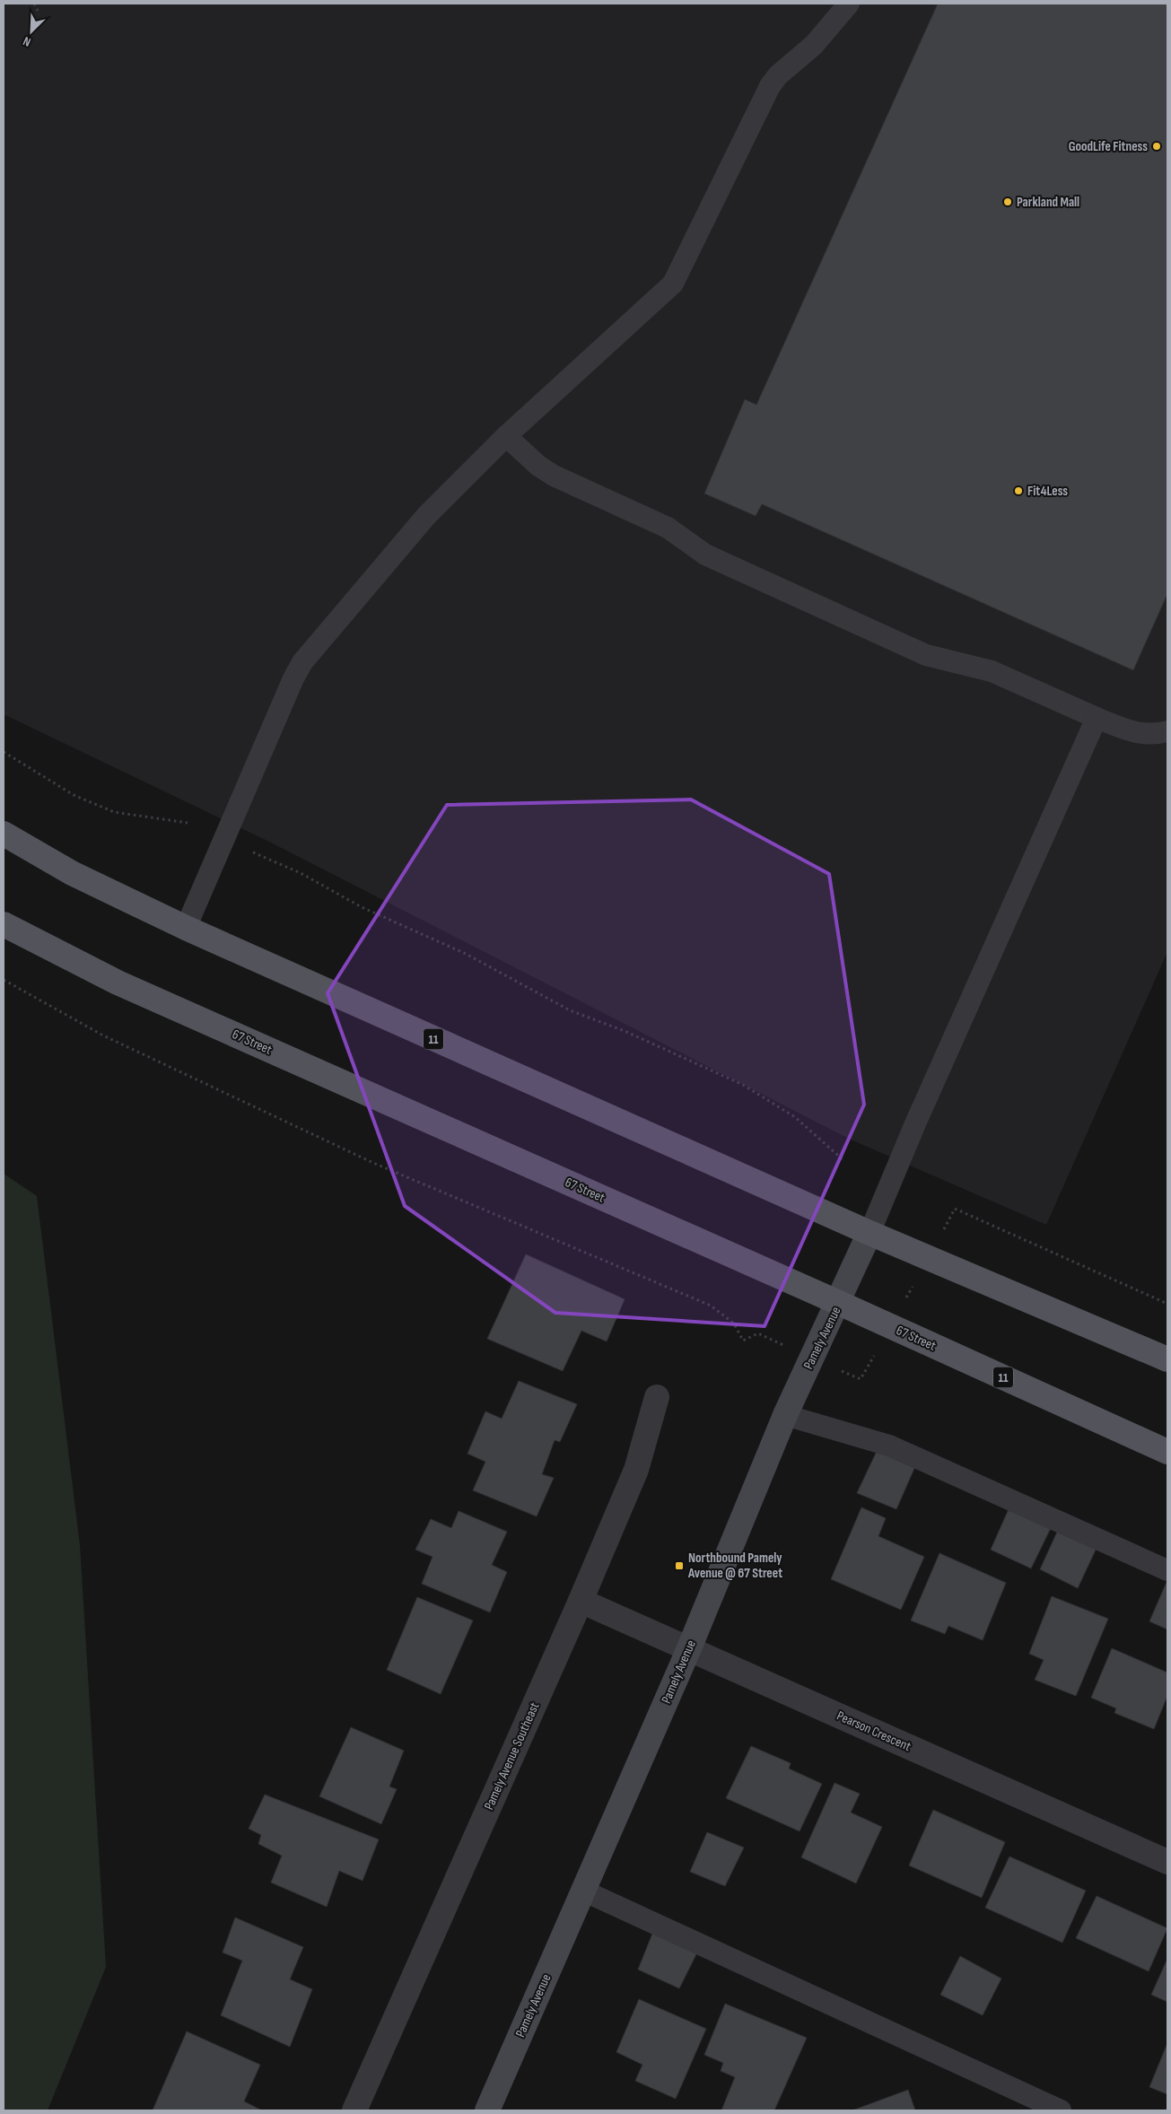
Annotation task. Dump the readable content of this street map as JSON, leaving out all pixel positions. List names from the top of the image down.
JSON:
{
  "streets": {
    "main road": ["11", "67 Street"],
    "street": ["Pamely Avenue", "Pearson Crescent", "Pamely Avenue Southeast"]
  },
  "crossings": [
    ["11", "Pamely Avenue"],
    ["67 Street", "Pamely Avenue"],
    ["Pamely Avenue", "Pearson Crescent"],
    ["Pearson Crescent", "Pamely Avenue Southeast"]
  ],
  "places": {
    "other": ["GoodLife Fitness", "Parkland Mall", "Fit4Less"],
    "transit": ["Northbound Pamely Avenue @ 67 Street"]
  },
  "north": "bottom left"
}
